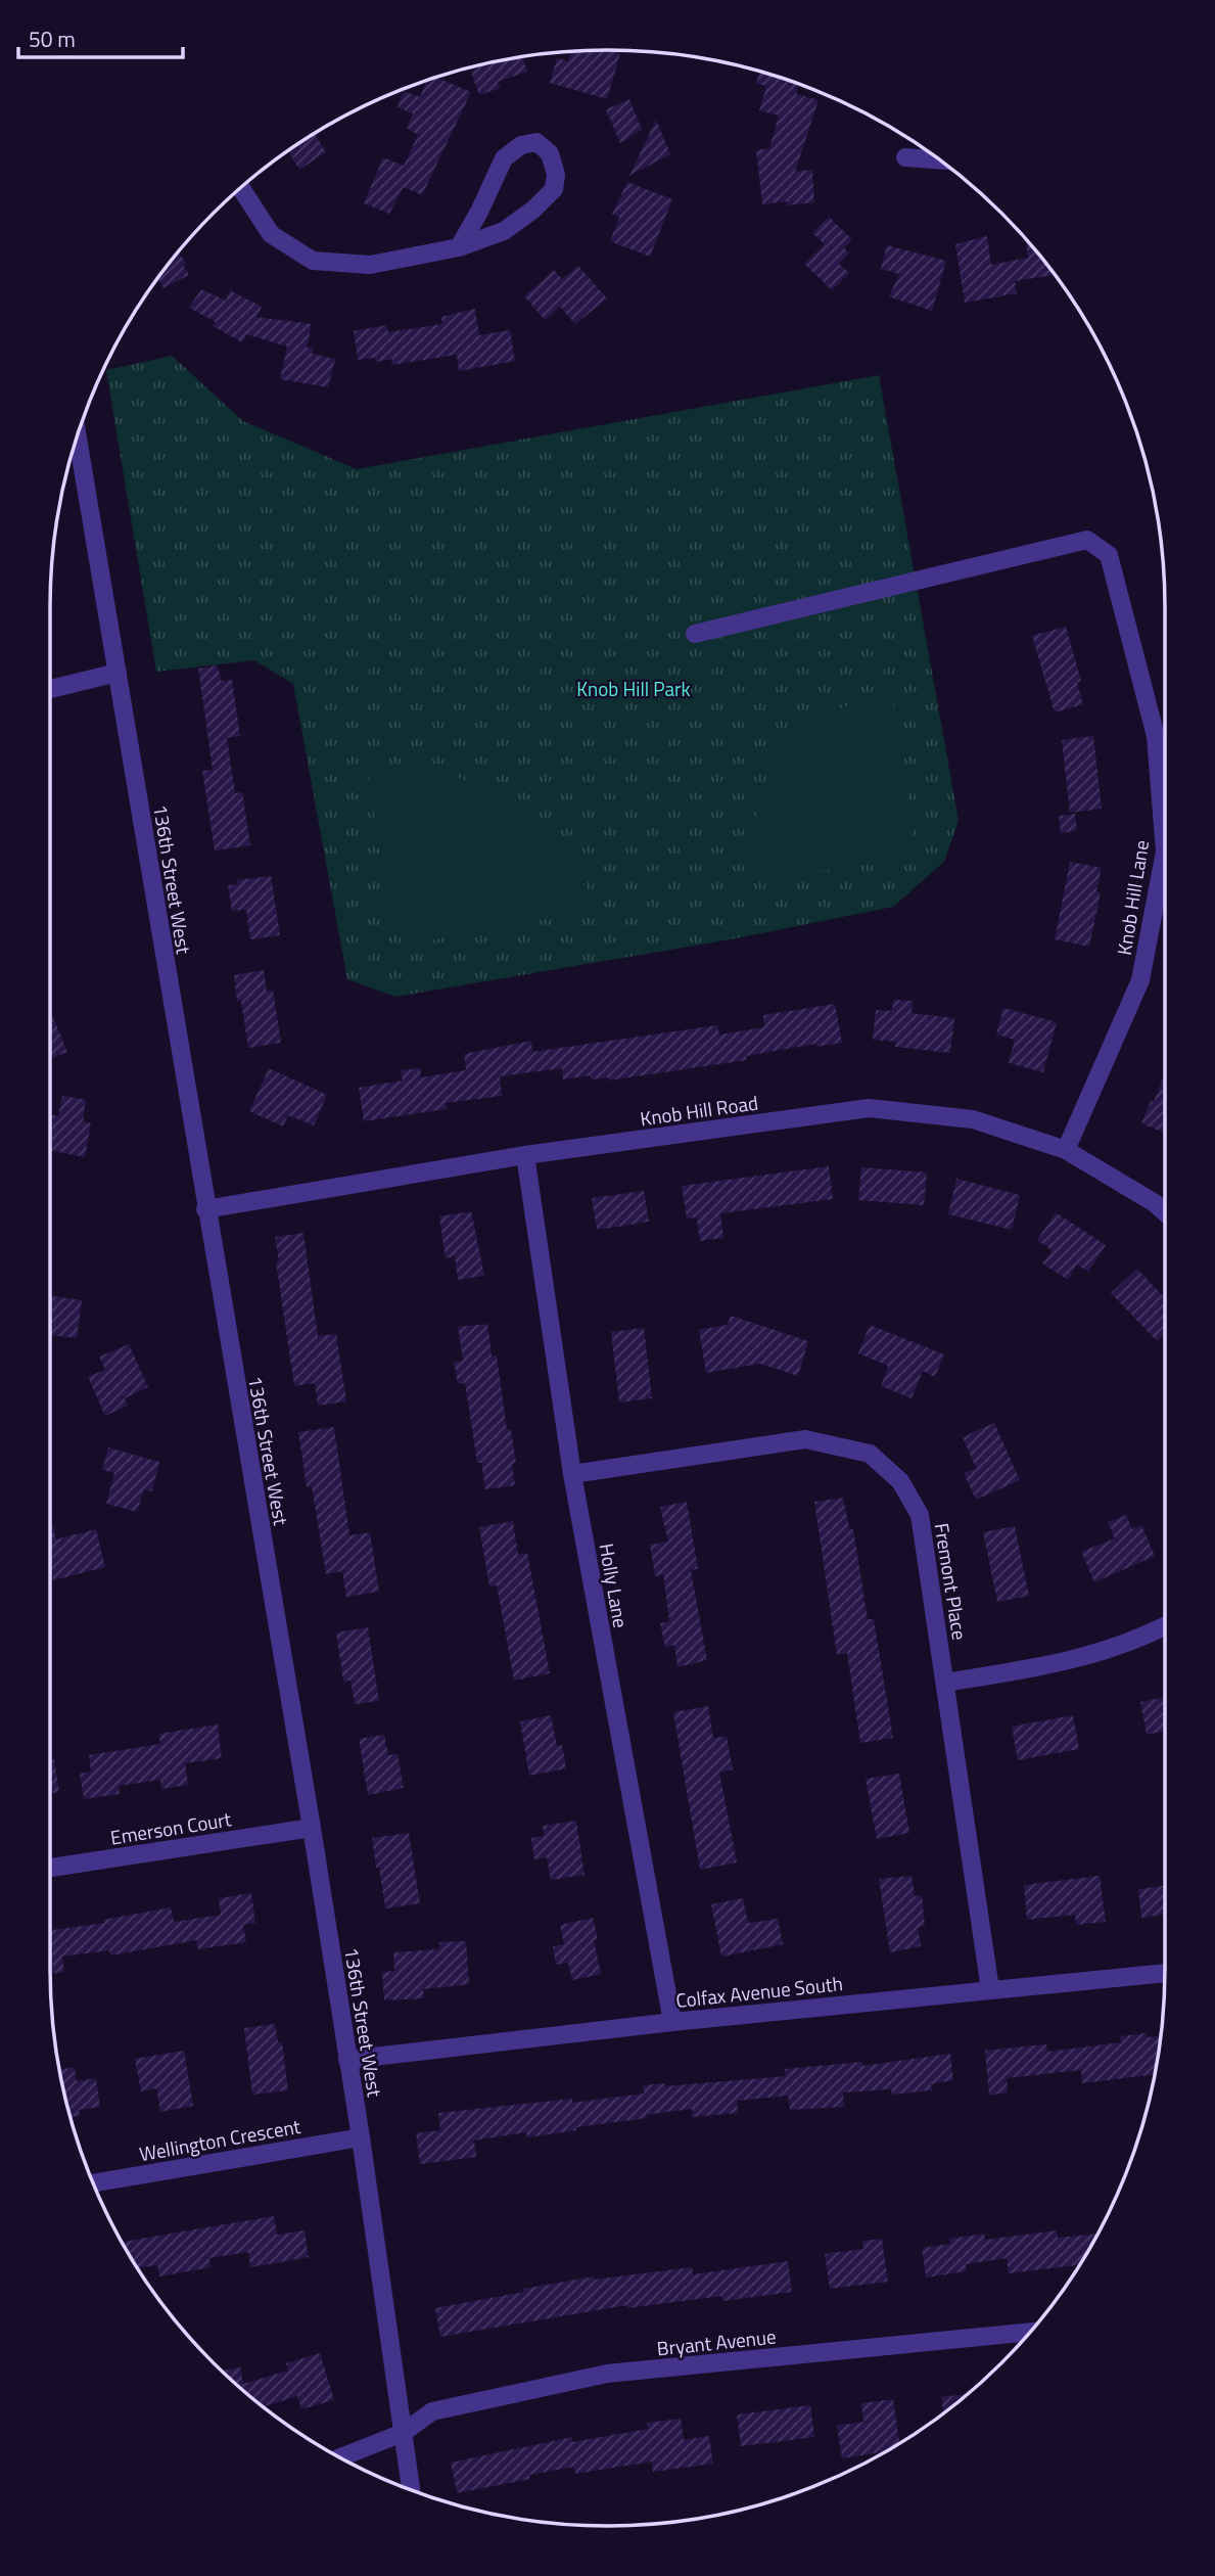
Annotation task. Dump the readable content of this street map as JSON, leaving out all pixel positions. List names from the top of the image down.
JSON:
{
  "streets": {
    "street": [
      "136th Street West",
      "Knob Hill Lane",
      "Knob Hill Road",
      "Fremont Place",
      "Holly Lane",
      "Emerson Court",
      "Colfax Avenue South",
      "Wellington Crescent",
      "Bryant Avenue"
    ]
  },
  "crossings": [
    ["136th Street West", "Knob Hill Road"],
    ["136th Street West", "Emerson Court"],
    ["136th Street West", "Colfax Avenue South"],
    ["136th Street West", "Wellington Crescent"],
    ["136th Street West", "Bryant Avenue"],
    ["Knob Hill Lane", "Knob Hill Road"],
    ["Knob Hill Road", "Holly Lane"],
    ["Fremont Place", "Holly Lane"],
    ["Fremont Place", "Colfax Avenue South"],
    ["Holly Lane", "Colfax Avenue South"]
  ],
  "parks": ["Knob Hill Park"],
  "scale_bar": "50 m"
}
